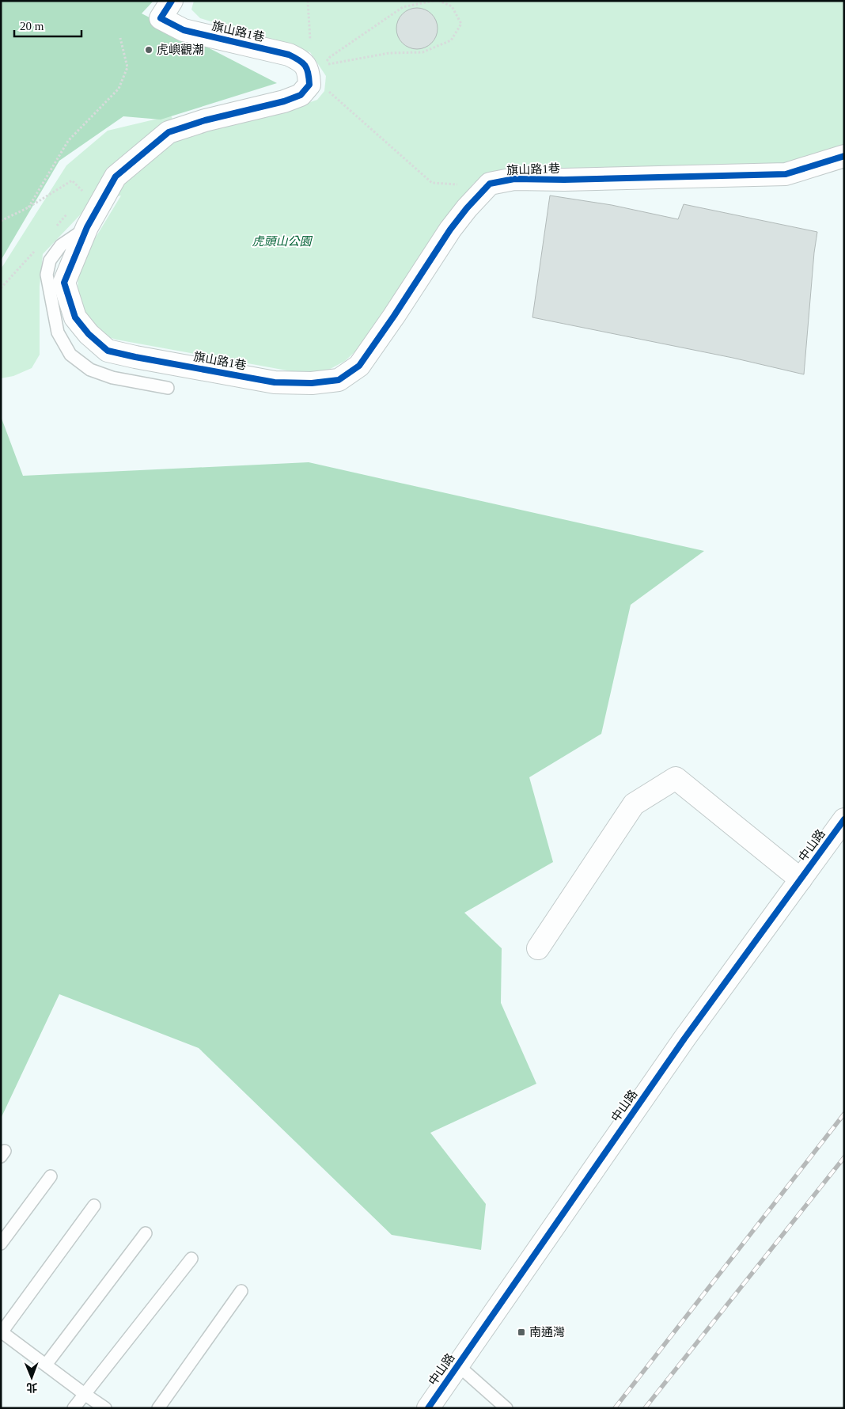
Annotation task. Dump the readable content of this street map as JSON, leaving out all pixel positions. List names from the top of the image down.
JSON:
{
  "streets": {
    "street": ["旗山路1巷", "中山路"]
  },
  "parks": ["虎頭山公園"],
  "places": {
    "other": ["虎嶼觀潮"],
    "transit": ["南通灣"]
  },
  "scale_bar": "20 m",
  "north": "bottom"
}
